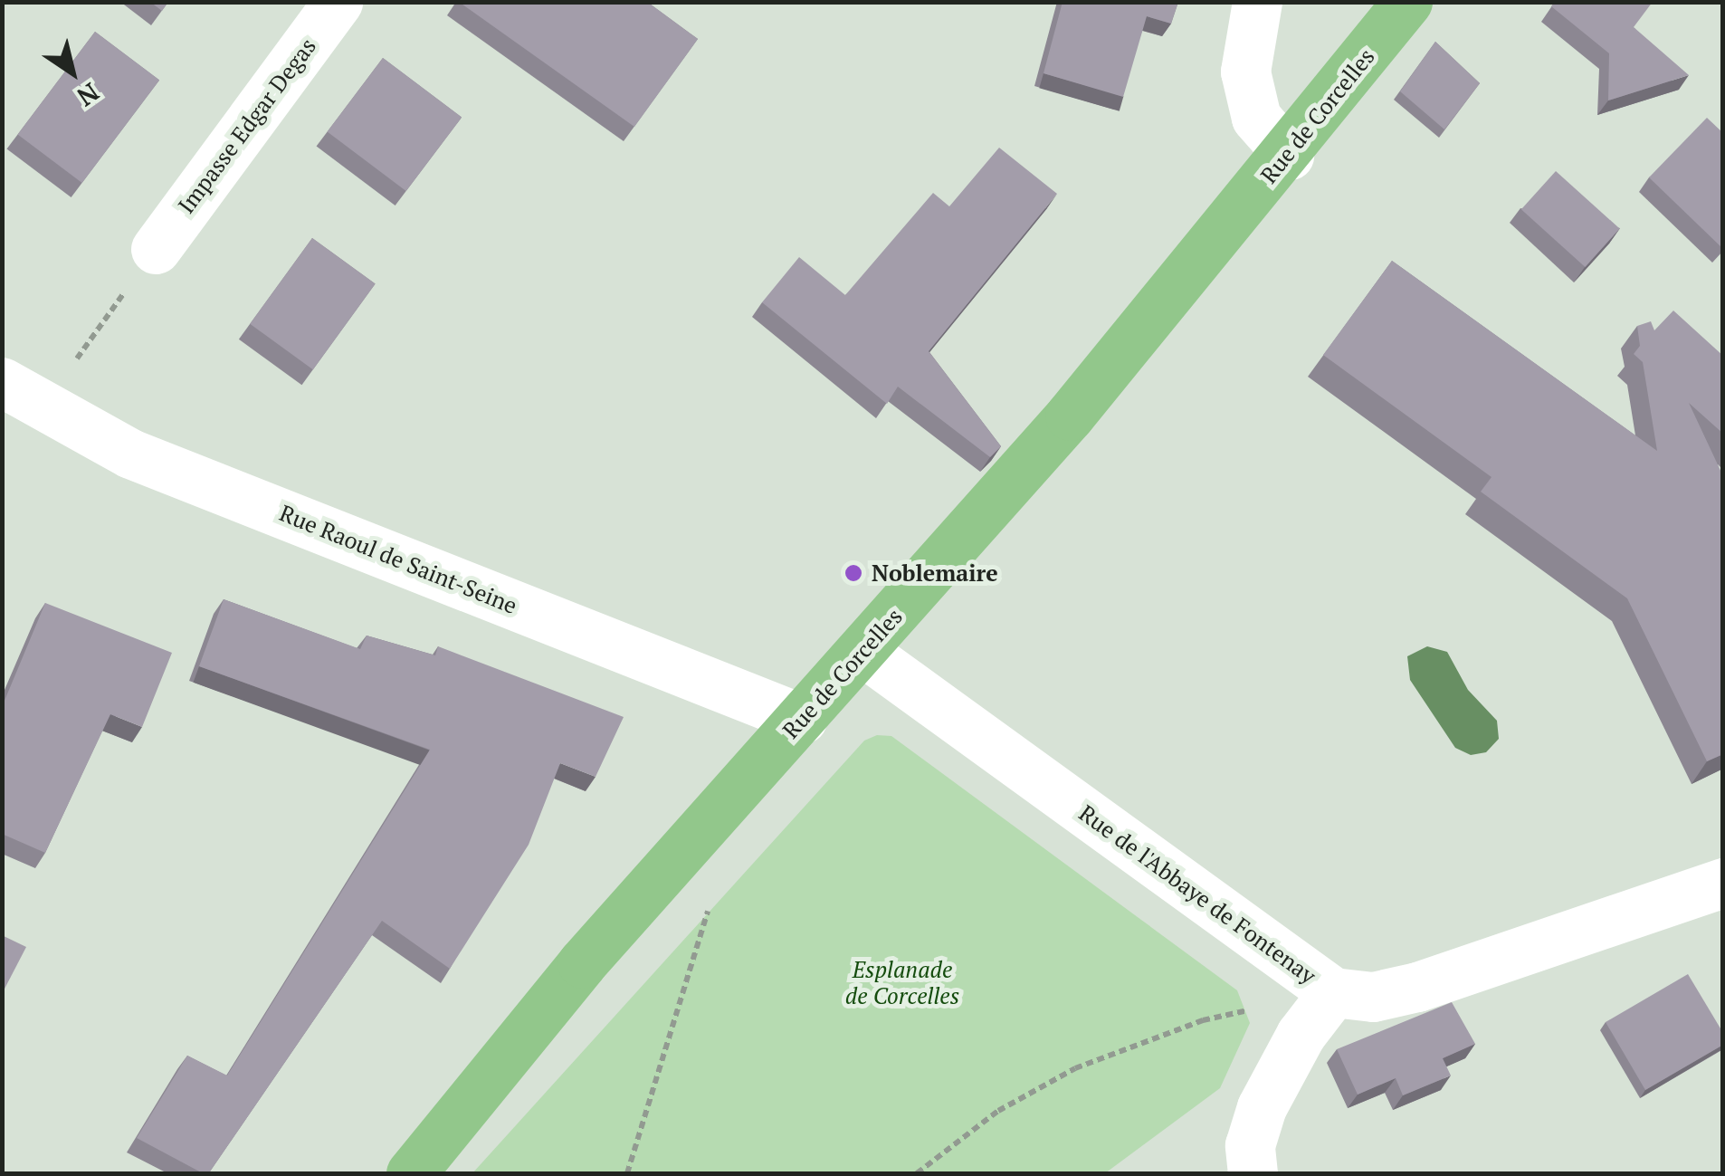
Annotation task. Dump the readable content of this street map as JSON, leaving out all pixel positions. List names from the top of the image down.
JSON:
{
  "streets": {
    "main road": ["Rue de Corcelles"],
    "street": ["Impasse Edgar Degas", "Rue Raoul de Saint-Seine", "Rue de l'Abbaye de Fontenay"]
  },
  "crossings": [
    ["Rue de Corcelles", "Rue Raoul de Saint-Seine"],
    ["Rue de Corcelles", "Rue de l'Abbaye de Fontenay"]
  ],
  "parks": ["Esplanade de Corcelles"],
  "places": ["Noblemaire"],
  "north": "bottom right"
}
